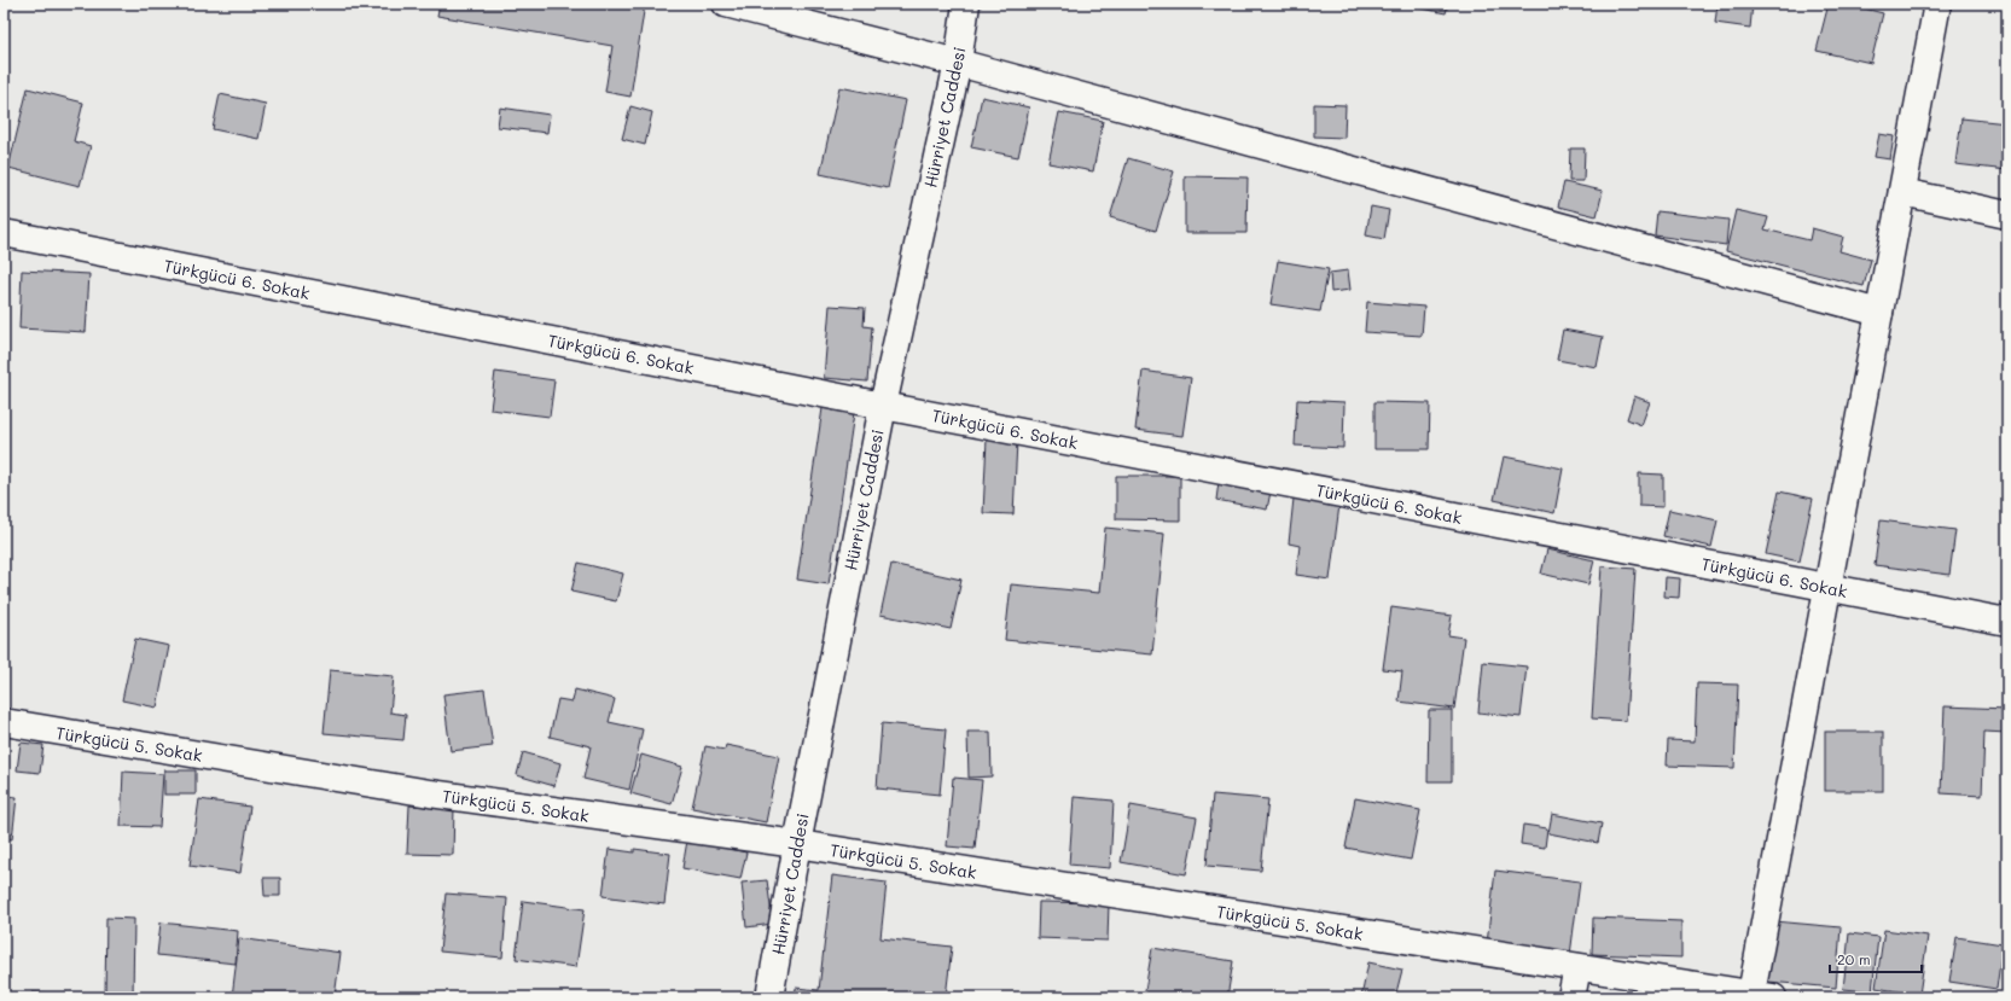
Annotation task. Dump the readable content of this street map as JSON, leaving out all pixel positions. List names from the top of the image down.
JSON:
{
  "streets": {
    "street": ["Hürriyet Caddesi", "Türkgücü 6. Sokak", "Türkgücü 5. Sokak"]
  },
  "crossings": [
    ["Hürriyet Caddesi", "Türkgücü 6. Sokak"],
    ["Hürriyet Caddesi", "Türkgücü 5. Sokak"]
  ],
  "scale_bar": "20 m"
}
